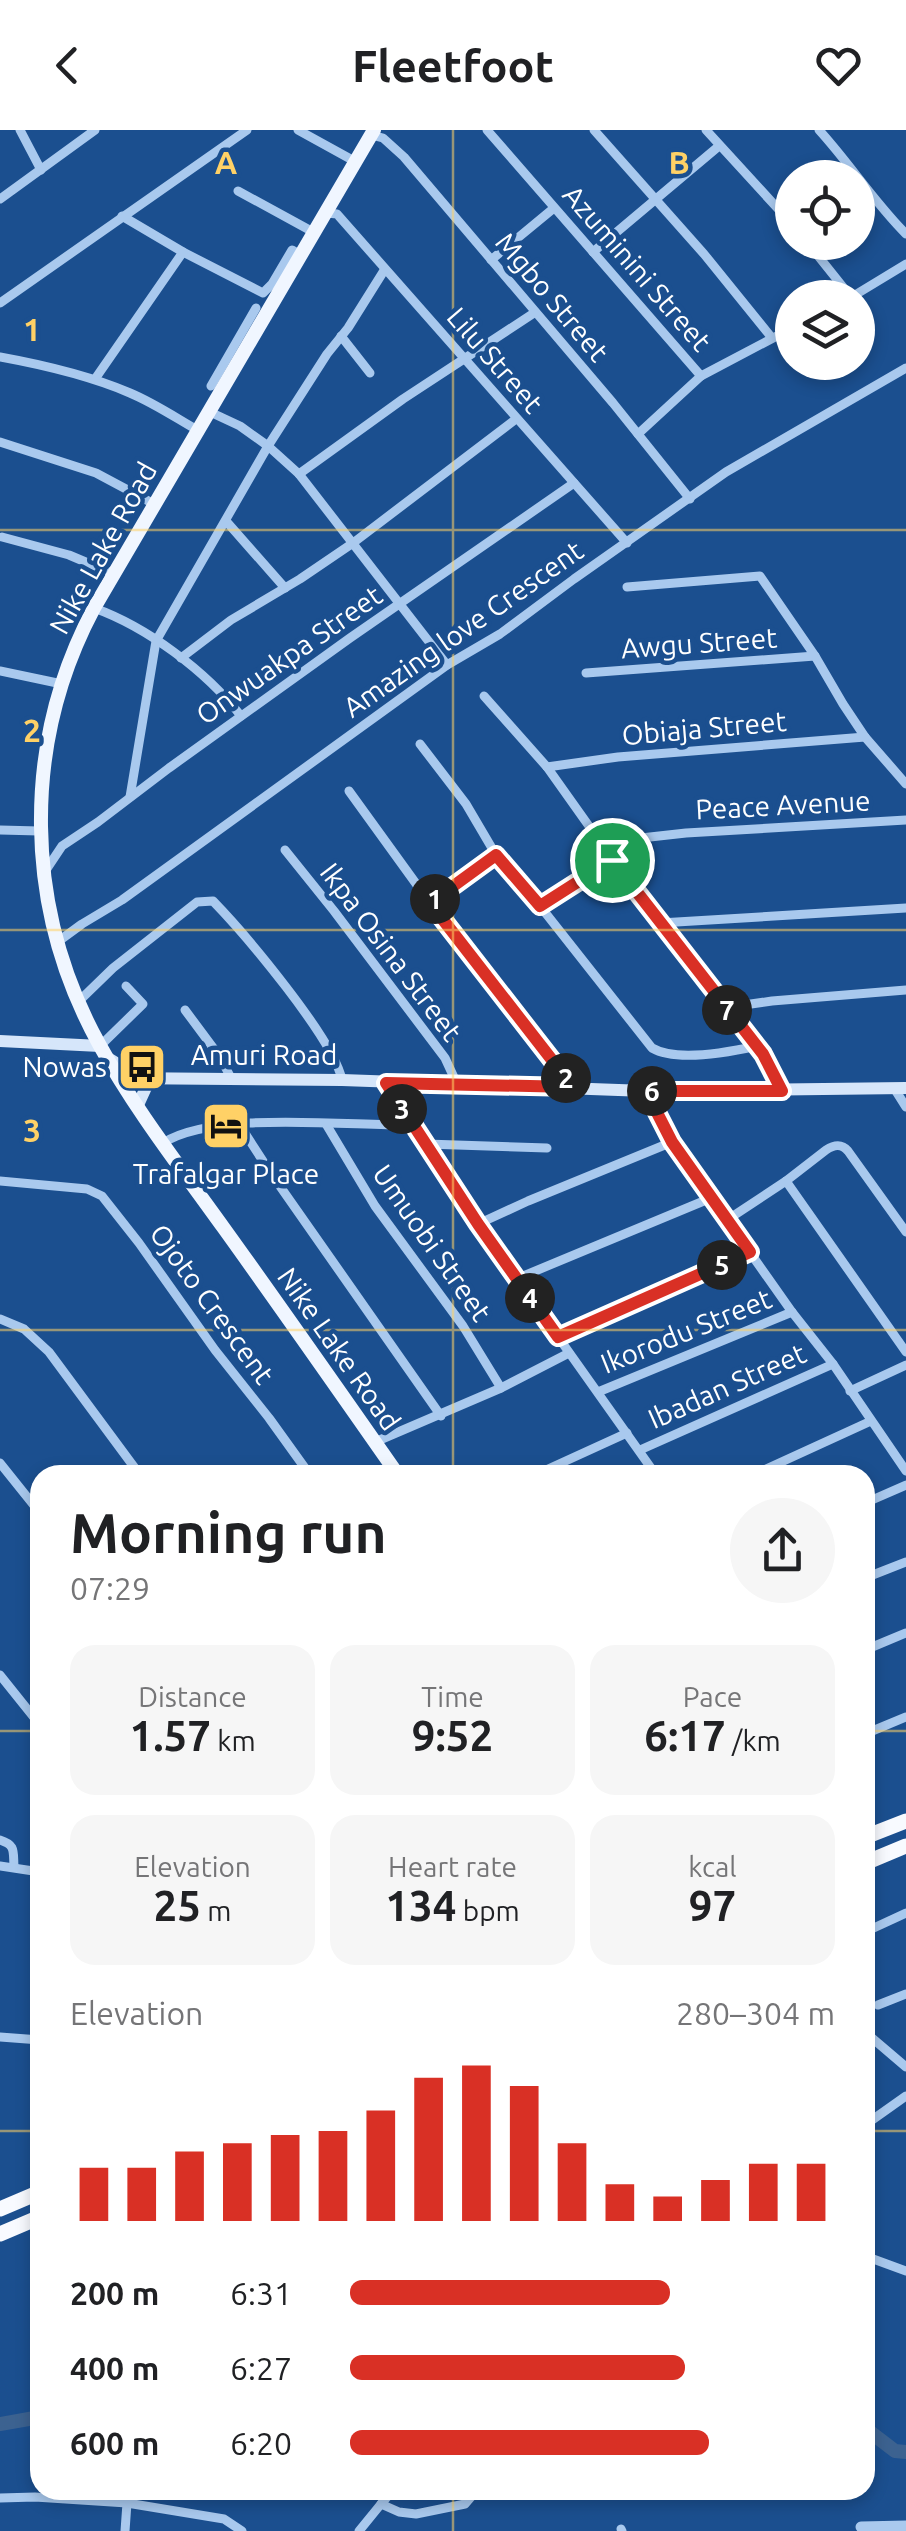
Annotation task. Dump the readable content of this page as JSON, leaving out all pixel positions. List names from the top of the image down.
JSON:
{
  "streets": {
    "main road": ["Nike Lake Road", "Amuri Road"],
    "street": [
      "Azuminini Street",
      "Mgbo Street",
      "Lilu Street",
      "Amazing love Crescent",
      "Awgu Street",
      "Onwuakpa Street",
      "Obiaja Street",
      "Peace Avenue",
      "Ikpa Osina Street",
      "Umuobi Street",
      "Ojoto Crescent",
      "Ikorodu Street",
      "Ibadan Street"
    ]
  },
  "crossings": [
    ["Mgbo Street", "Nike Lake Road"],
    ["Mgbo Street", "Amazing love Crescent"],
    ["Lilu Street", "Nike Lake Road"],
    ["Lilu Street", "Amazing love Crescent"],
    ["Lilu Street", "Onwuakpa Street"],
    ["Nike Lake Road", "Amazing love Crescent"],
    ["Nike Lake Road", "Onwuakpa Street"],
    ["Nike Lake Road", "Amuri Road"],
    ["Ikpa Osina Street", "Amuri Road"]
  ],
  "places": {
    "bus stop": ["Nowas"],
    "hotel": ["Trafalgar Place"]
  },
  "page": {
    "header": "Fleetfoot",
    "pins": [
      "1",
      "7",
      "2",
      "6",
      "3",
      "5",
      "4"
    ],
    "heading": ["Morning run", "07:29"],
    "stats": [
      ["Distance", "1.57 km"],
      ["Time", "9:52"],
      ["Pace", "6:17 /km"],
      ["Elevation", "25 m"],
      ["Heart rate", "134 bpm"],
      ["kcal", "97"]
    ],
    "chart": ["Elevation", "280–304 m"],
    "list": [
      {
        "name": "200 m",
        "note": "6:31"
      },
      {
        "name": "400 m",
        "note": "6:27"
      },
      {
        "name": "600 m",
        "note": "6:20"
      }
    ]
  },
  "grid": {
    "columns": ["A", "B"],
    "rows": ["1", "2", "3"]
  }
}
